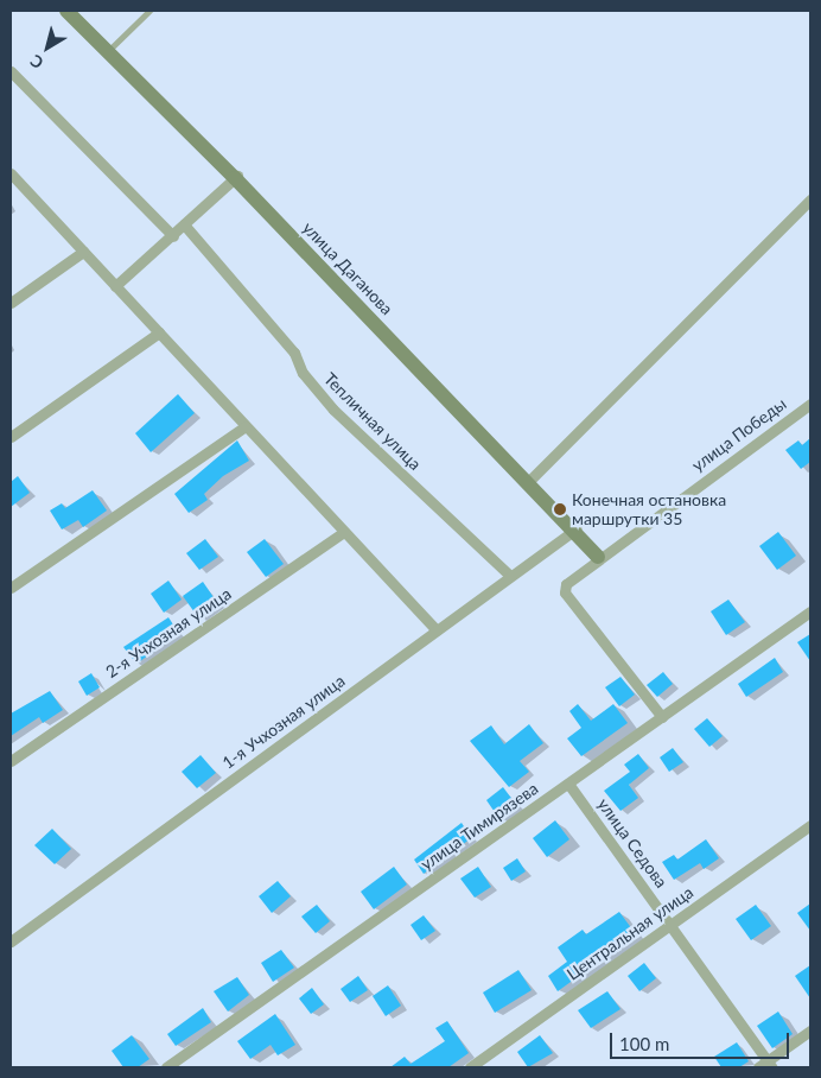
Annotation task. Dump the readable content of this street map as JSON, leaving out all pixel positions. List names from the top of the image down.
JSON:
{
  "streets": {
    "main road": ["улица Даганова"],
    "street": [
      "Тепличная улица",
      "улица Победы",
      "2-я Учхозная улица",
      "1-я Учхозная улица",
      "улица Тимирязева",
      "улица Седова",
      "Центральная улица"
    ]
  },
  "crossings": [
    ["улица Даганова", "улица Победы"],
    ["улица Даганова", "1-я Учхозная улица"],
    ["Тепличная улица", "1-я Учхозная улица"],
    ["улица Победы", "улица Тимирязева"],
    ["улица Тимирязева", "улица Седова"],
    ["улица Седова", "Центральная улица"]
  ],
  "places": ["Конечная остановка маршрутки 35"],
  "scale_bar": "100 m",
  "north": "bottom left"
}
